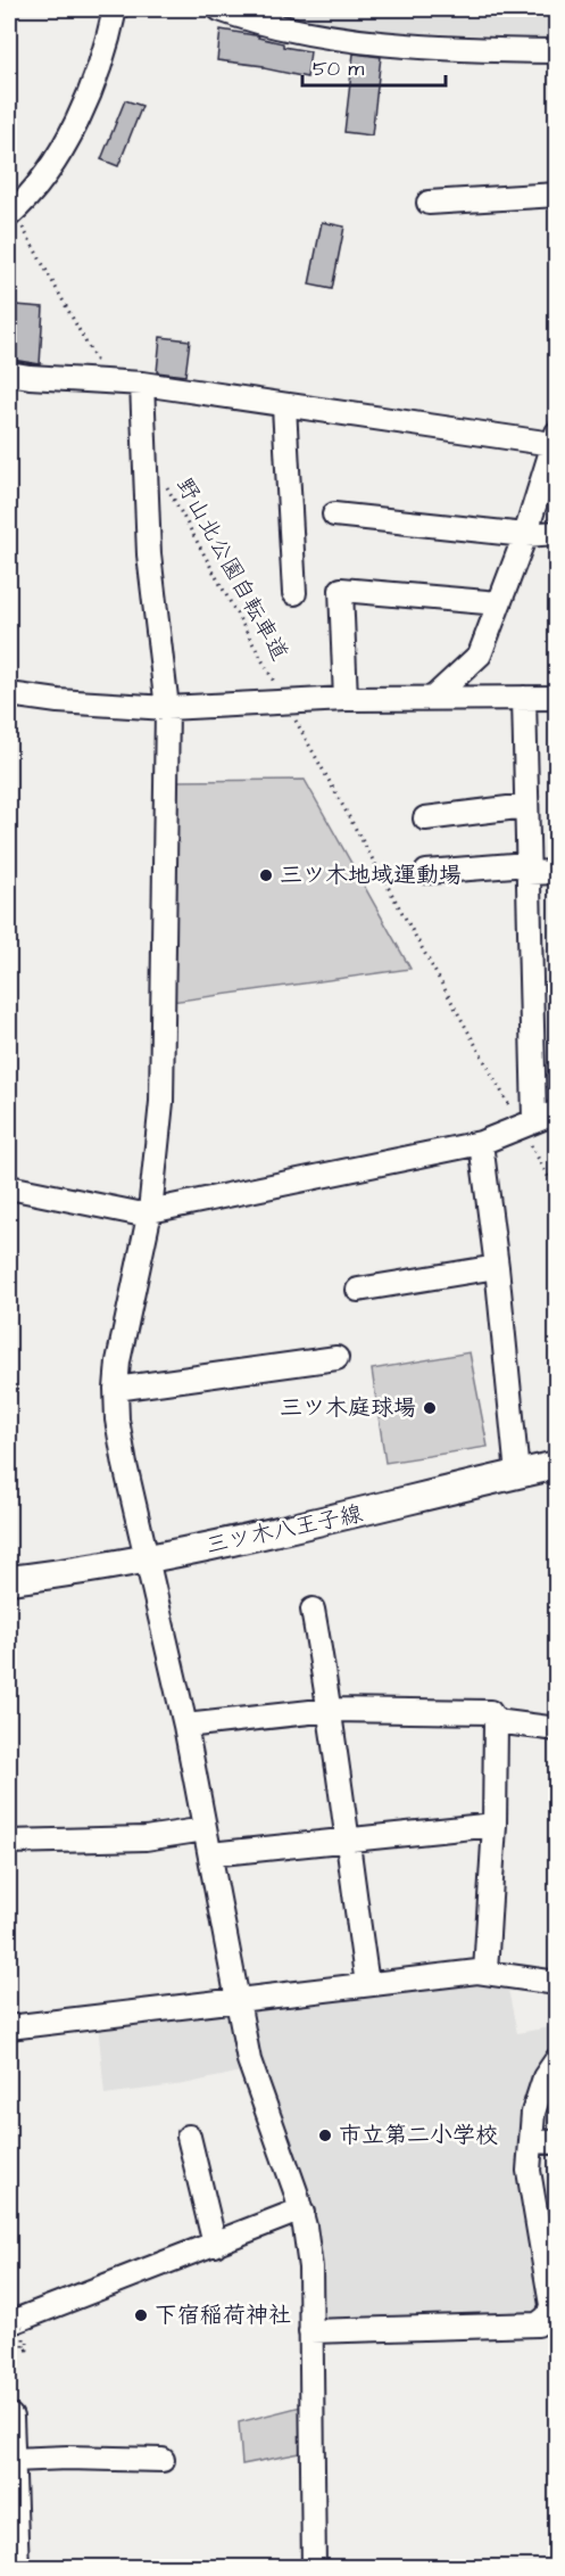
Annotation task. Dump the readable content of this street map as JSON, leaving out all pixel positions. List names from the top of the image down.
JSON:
{
  "streets": {
    "main road": ["三ツ木八王子線"],
    "path": ["野山北公園自転車道"]
  },
  "places": [
    "三ツ木地域運動場",
    "三ツ木庭球場",
    "市立第二小学校",
    "下宿稲荷神社"
  ],
  "scale_bar": "50 m"
}
